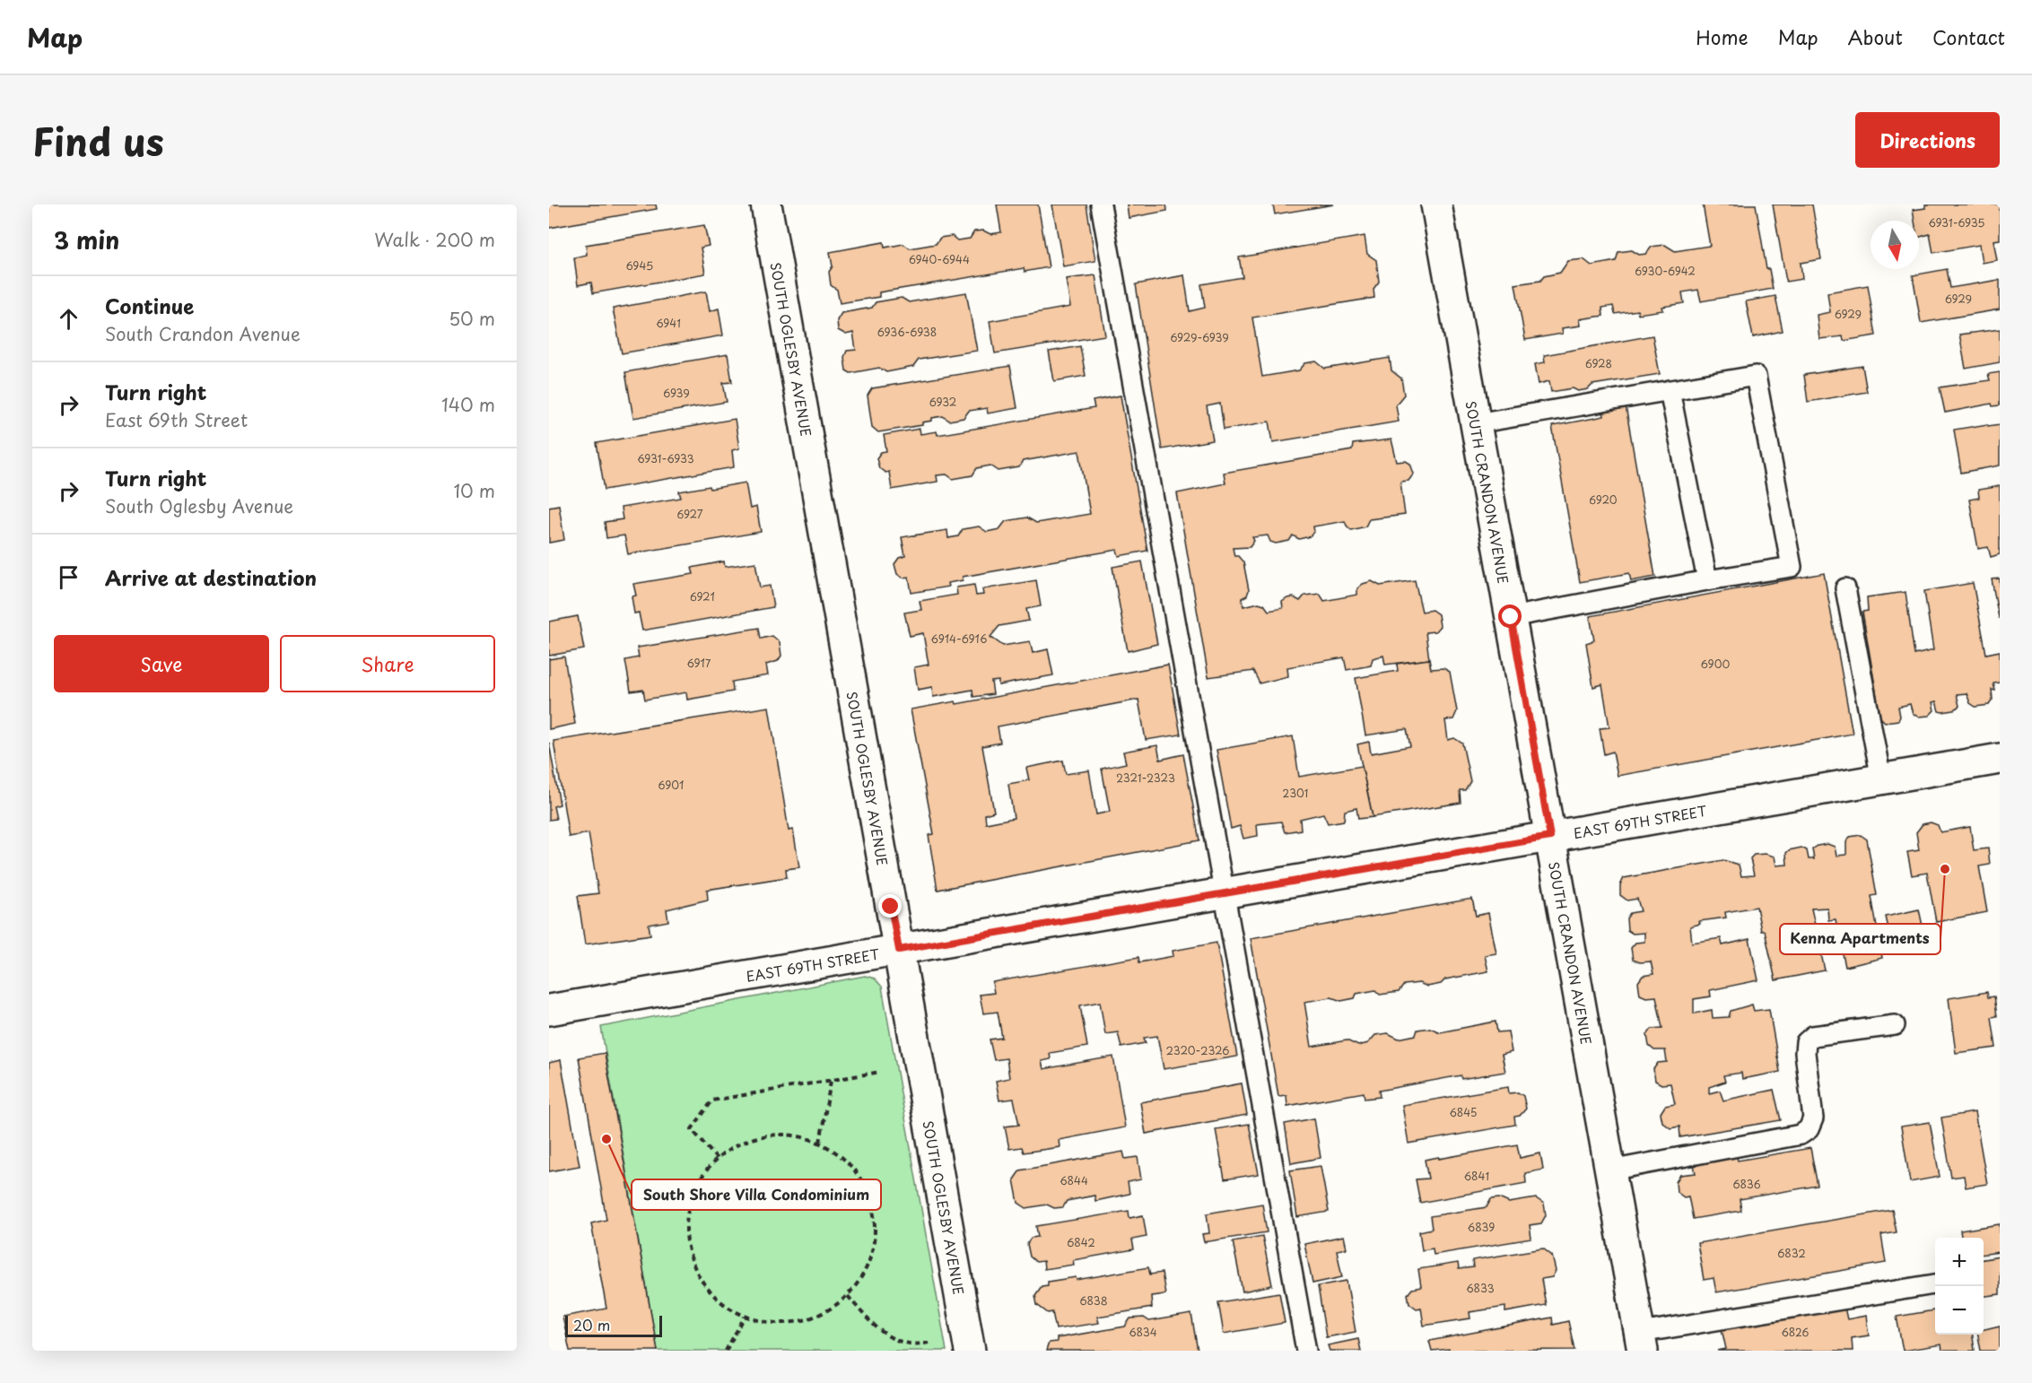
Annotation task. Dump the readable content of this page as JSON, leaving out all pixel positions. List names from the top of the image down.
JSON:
{
  "streets": {
    "street": ["SOUTH OGLESBY AVENUE", "SOUTH CRANDON AVENUE", "EAST 69TH STREET"]
  },
  "crossings": [
    ["SOUTH OGLESBY AVENUE", "EAST 69TH STREET"],
    ["SOUTH CRANDON AVENUE", "EAST 69TH STREET"]
  ],
  "places": ["Kenna Apartments", "South Shore Villa Condominium"],
  "house_numbers": [
    "6931-6935",
    "6940-6944",
    "6945",
    "6930-6942",
    "6929",
    "6929",
    "6941",
    "6936-6938",
    "6929-6939",
    "6928",
    "6939",
    "6932",
    "6931-6933",
    "6920",
    "6927",
    "6921",
    "6914-6916",
    "6917",
    "6900",
    "2321-2323",
    "6901",
    "2301",
    "2320-2326",
    "6845",
    "6841",
    "6844",
    "6836",
    "6839",
    "6842",
    "6832",
    "6833",
    "6838",
    "6834",
    "6826"
  ],
  "scale_bar": "20 m",
  "north": "bottom",
  "page": {
    "header": "Map",
    "nav": [
      "Home",
      "Map",
      "About",
      "Contact"
    ],
    "title": "Find us",
    "buttons": [
      "Directions",
      ["Save", "Share"]
    ],
    "heading": ["3 min", "Walk · 200 m"],
    "list": [
      ["Continue", "South Crandon Avenue", "50 m"],
      ["Turn right", "East 69th Street", "140 m"],
      ["Turn right", "South Oglesby Avenue", "10 m"],
      "Arrive at destination"
    ],
    "map_buttons": ["+", "−"],
    "scale": "20 m"
  }
}
